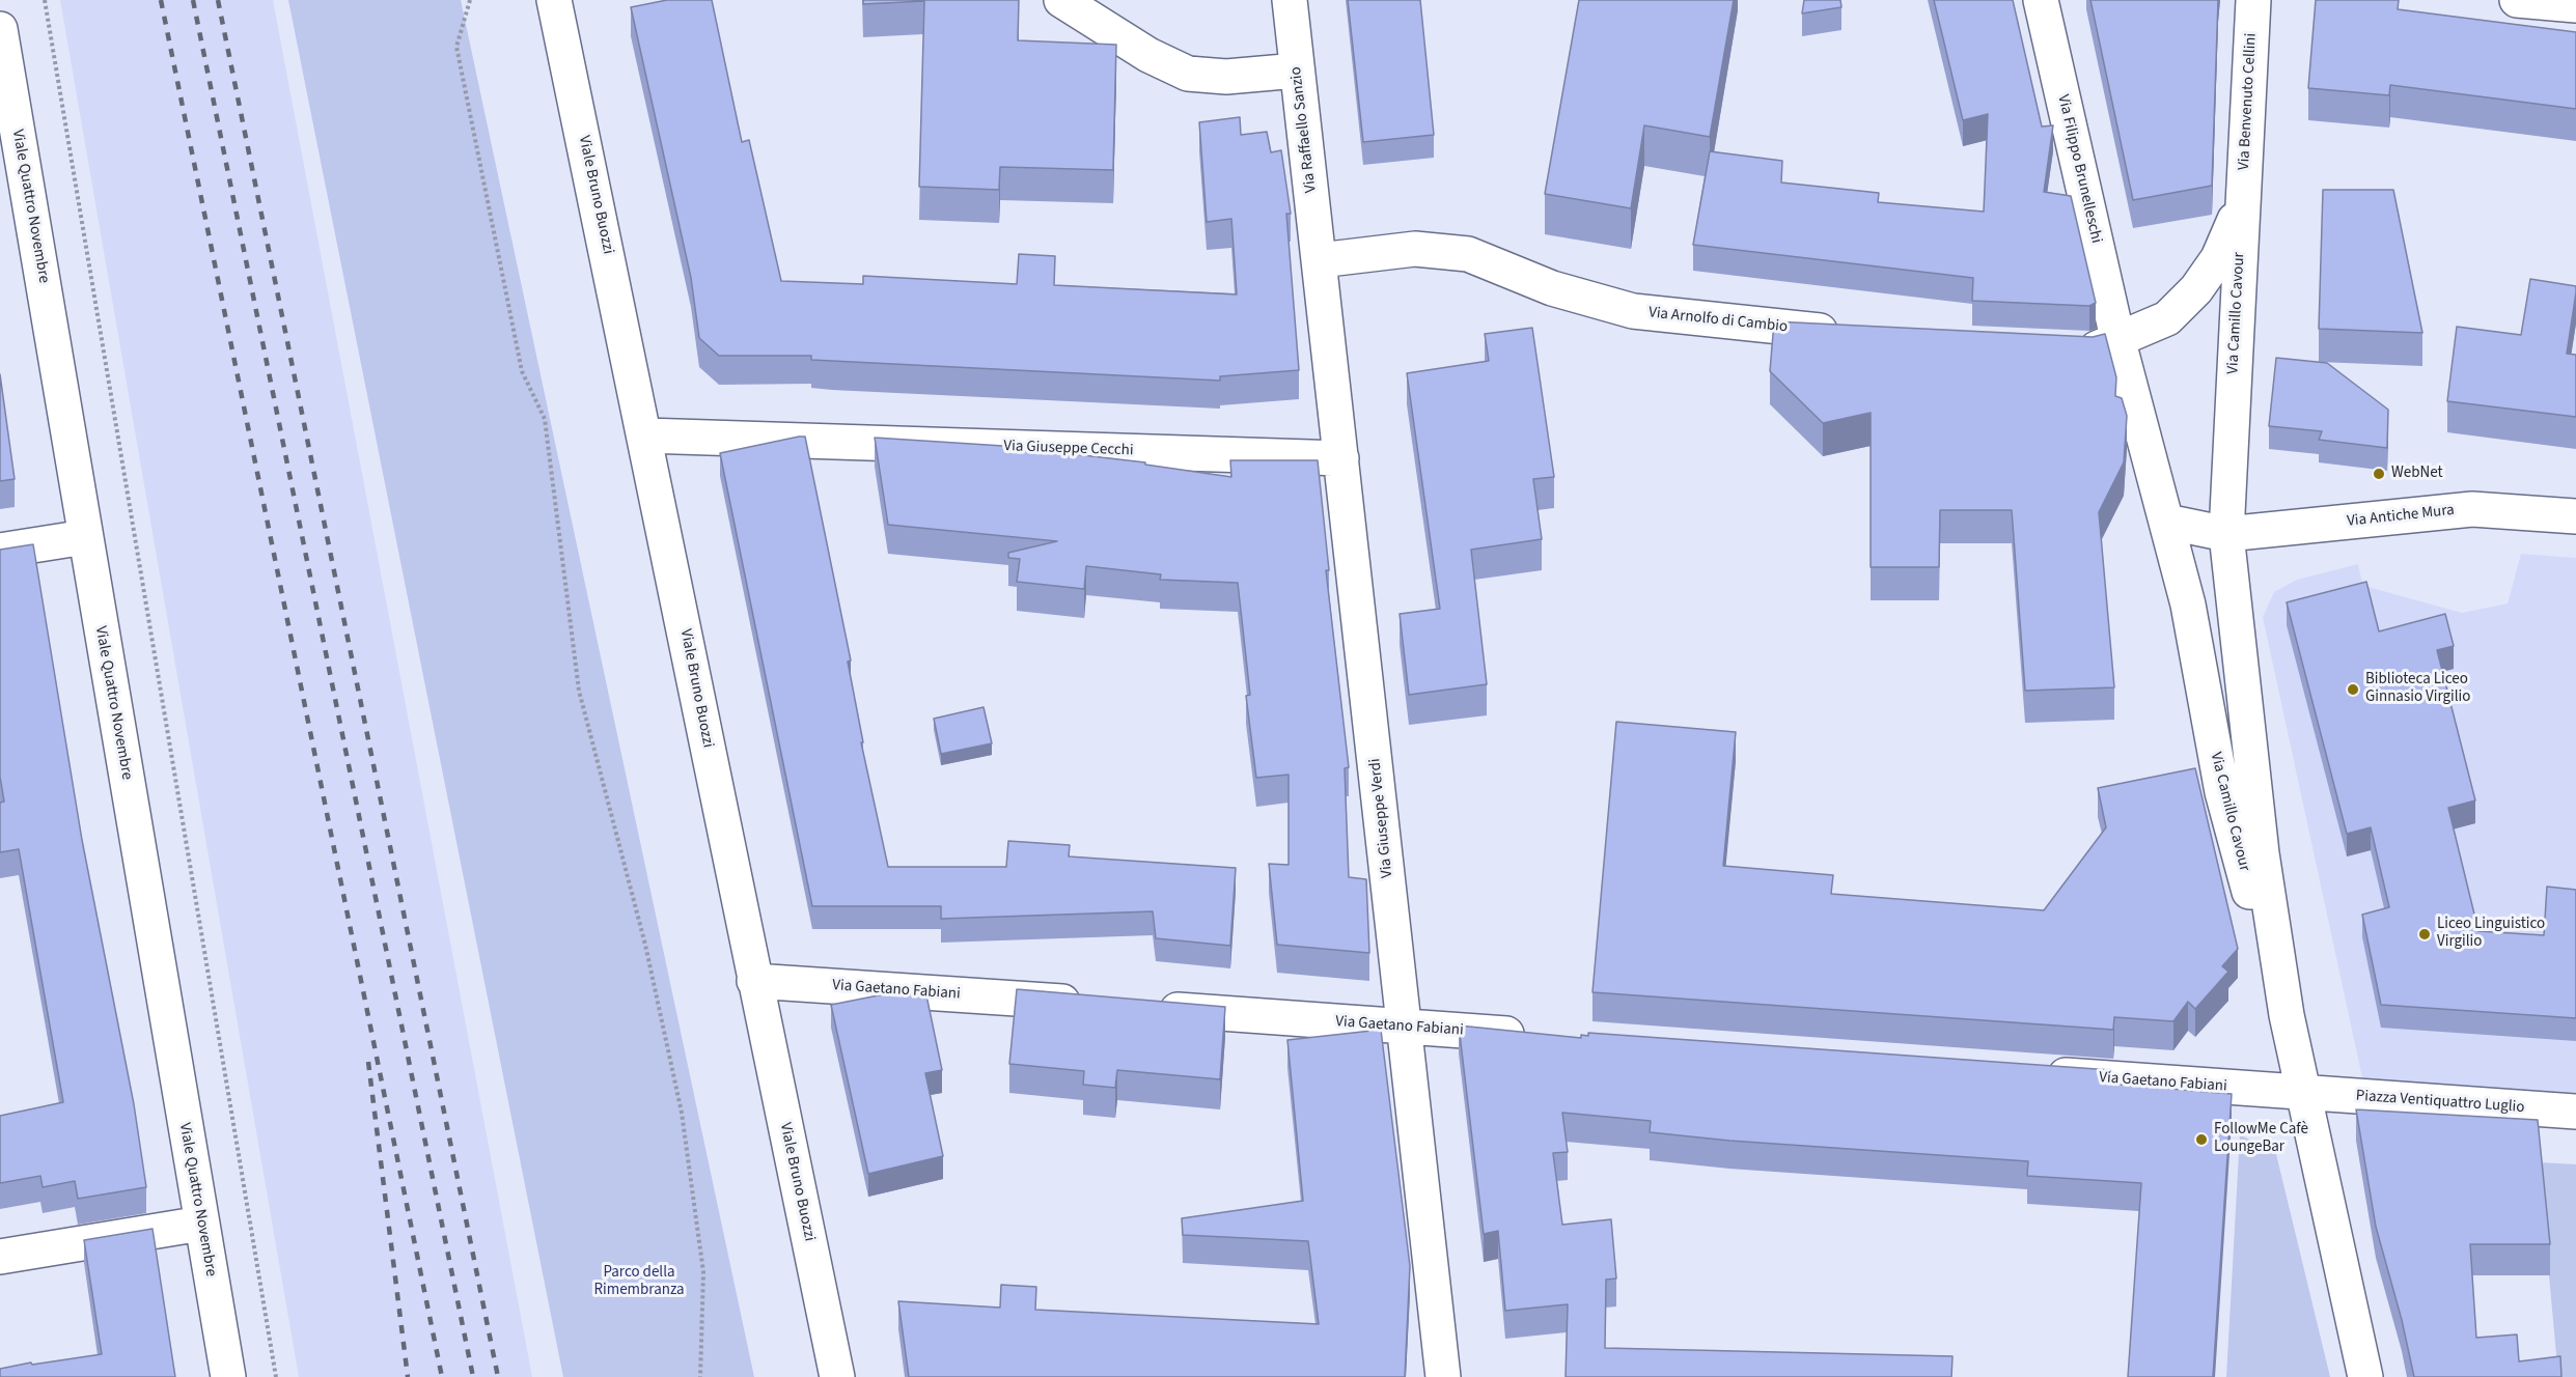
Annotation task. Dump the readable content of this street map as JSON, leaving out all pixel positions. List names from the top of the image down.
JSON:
{
  "streets": {
    "street": [
      "Via Benvenuto Cellini",
      "Via Raffaello Sanzio",
      "Via Filippo Brunelleschi",
      "Viale Bruno Buozzi",
      "Viale Quattro Novembre",
      "Via Camillo Cavour",
      "Via Arnolfo di Cambio",
      "Via Giuseppe Cecchi",
      "Via Antiche Mura",
      "Via Giuseppe Verdi",
      "Via Gaetano Fabiani",
      "Piazza Ventiquattro Luglio"
    ]
  },
  "crossings": [
    ["Via Benvenuto Cellini", "Via Camillo Cavour"],
    ["Via Raffaello Sanzio", "Via Arnolfo di Cambio"],
    ["Via Raffaello Sanzio", "Via Giuseppe Verdi"],
    ["Via Filippo Brunelleschi", "Via Camillo Cavour"],
    ["Viale Bruno Buozzi", "Via Giuseppe Cecchi"],
    ["Viale Bruno Buozzi", "Via Gaetano Fabiani"],
    ["Via Camillo Cavour", "Via Antiche Mura"],
    ["Via Camillo Cavour", "Via Gaetano Fabiani"],
    ["Via Camillo Cavour", "Piazza Ventiquattro Luglio"],
    ["Via Arnolfo di Cambio", "Via Giuseppe Verdi"],
    ["Via Giuseppe Cecchi", "Via Giuseppe Verdi"],
    ["Via Giuseppe Verdi", "Via Gaetano Fabiani"],
    ["Via Gaetano Fabiani", "Piazza Ventiquattro Luglio"]
  ],
  "parks": ["Parco della Rimembranza"],
  "places": [
    "WebNet",
    "Biblioteca Liceo Ginnasio Virgilio",
    "Liceo Linguistico Virgilio",
    "FollowMe Cafè LoungeBar"
  ]
}
